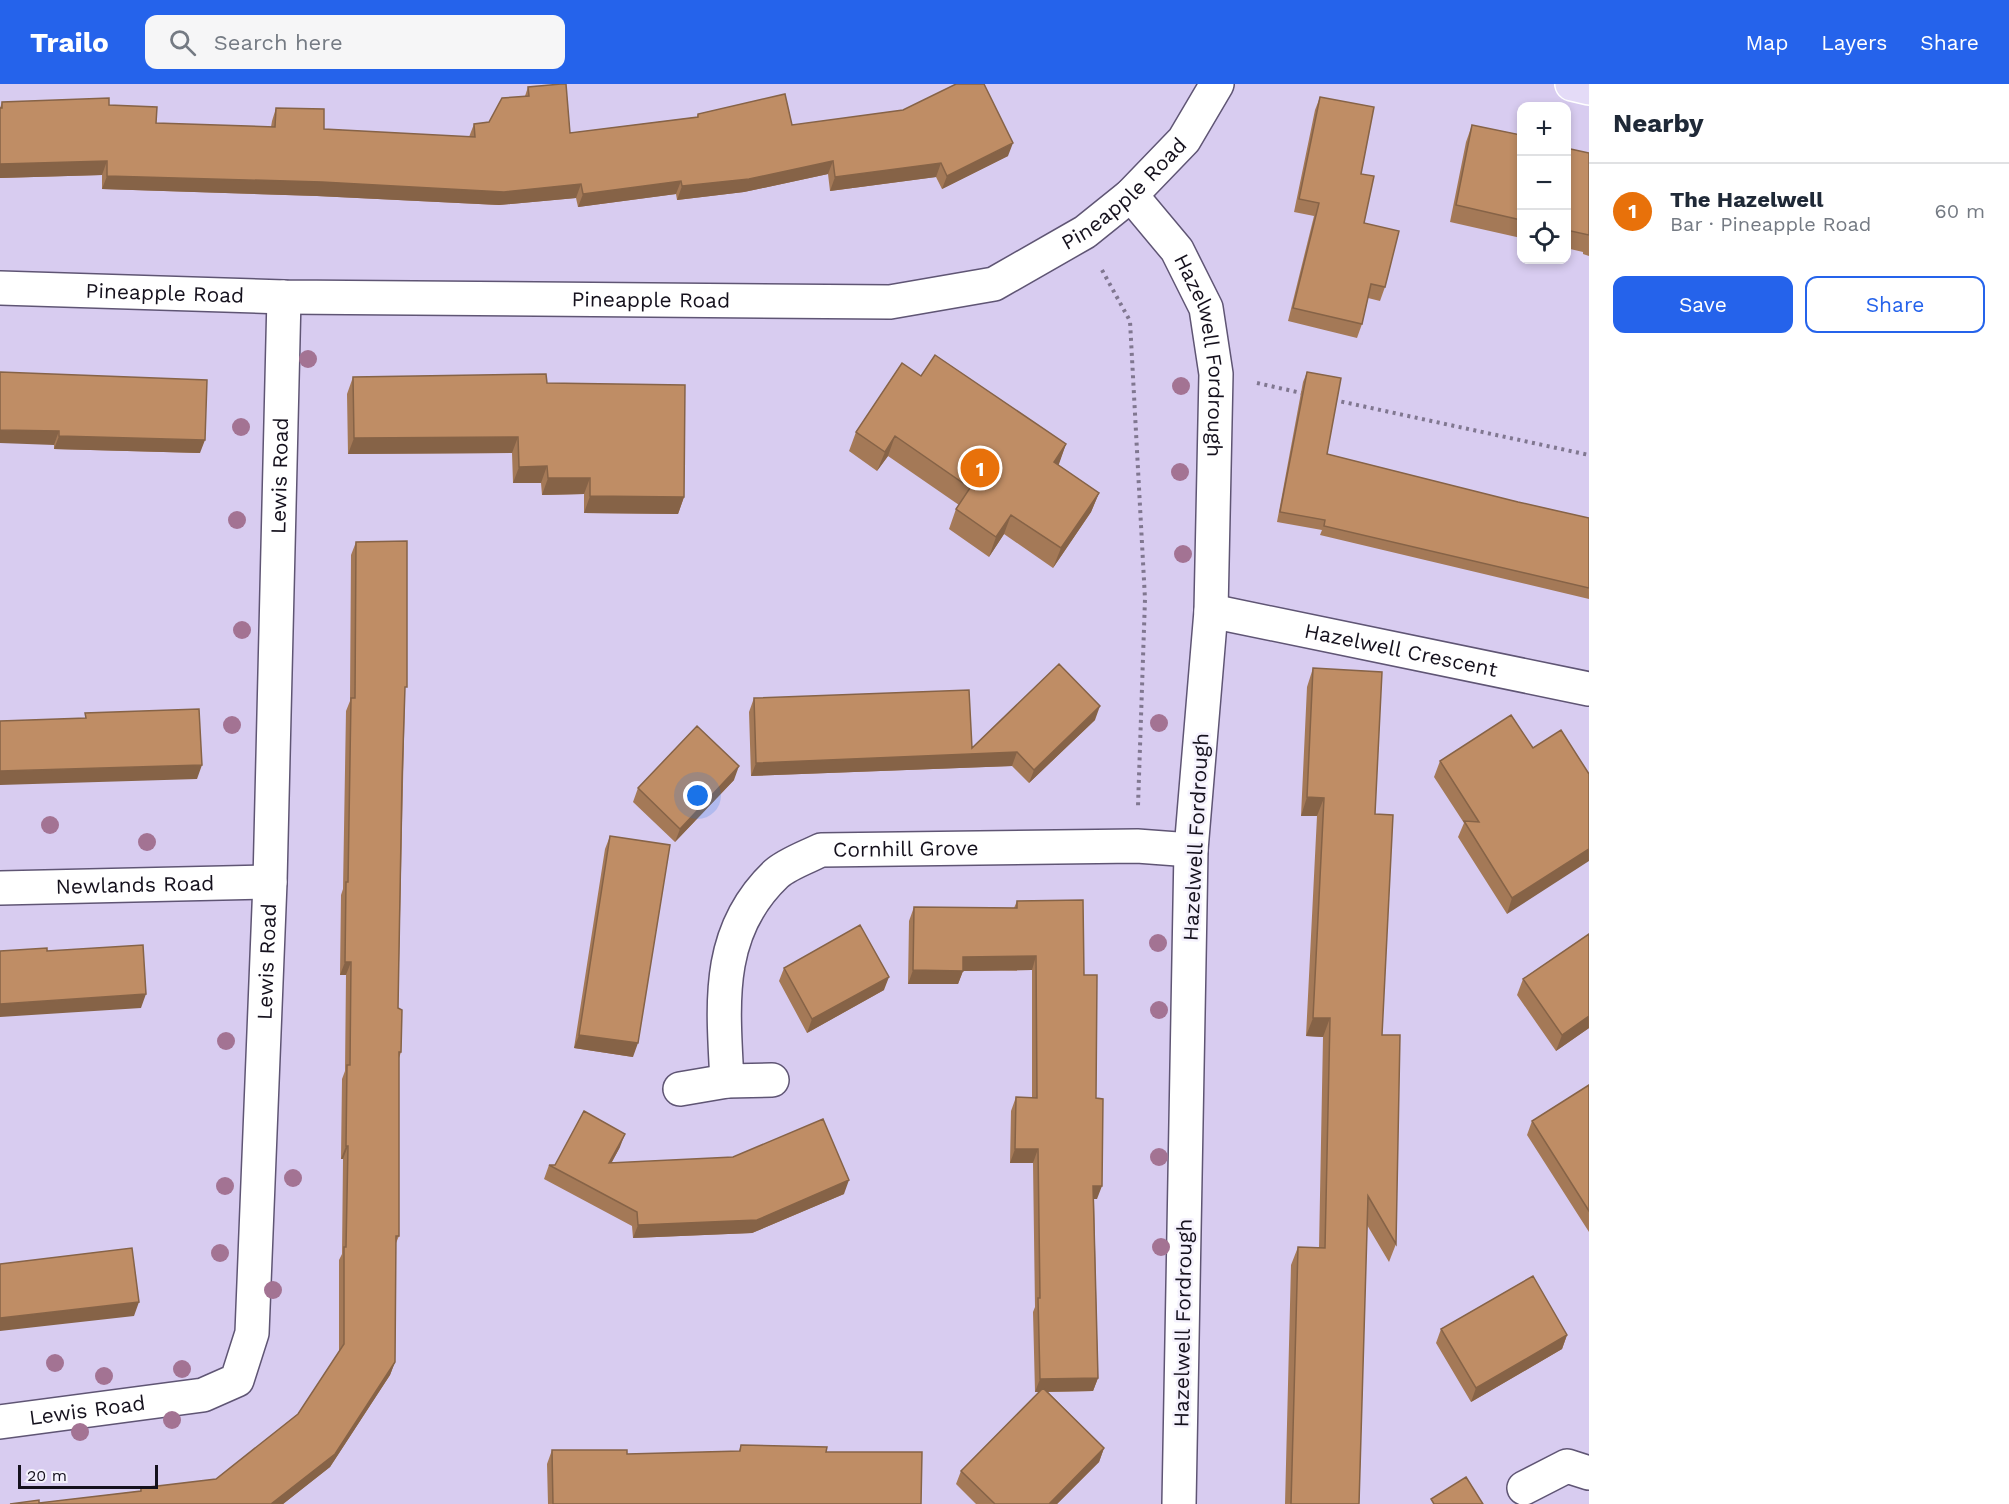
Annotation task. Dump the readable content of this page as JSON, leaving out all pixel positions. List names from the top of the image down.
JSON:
{
  "streets": {
    "street": [
      "Pineapple Road",
      "Hazelwell Fordrough",
      "Lewis Road",
      "Hazelwell Crescent",
      "Cornhill Grove",
      "Newlands Road"
    ]
  },
  "crossings": [
    ["Pineapple Road", "Hazelwell Fordrough"],
    ["Pineapple Road", "Lewis Road"],
    ["Hazelwell Fordrough", "Hazelwell Crescent"],
    ["Hazelwell Fordrough", "Cornhill Grove"],
    ["Lewis Road", "Newlands Road"]
  ],
  "scale_bar": "20 m",
  "page": {
    "header": "Trailo",
    "search": "Search here",
    "nav": ["Map", "Layers", "Share"],
    "heading": "Nearby",
    "map_buttons": ["+", "−"],
    "list": [
      {
        "mark": "1",
        "name": "The Hazelwell",
        "note": "Bar · Pineapple Road",
        "value": "60 m"
      }
    ],
    "buttons": ["Save", "Share"],
    "pins": "1",
    "scale": "20 m"
  }
}
